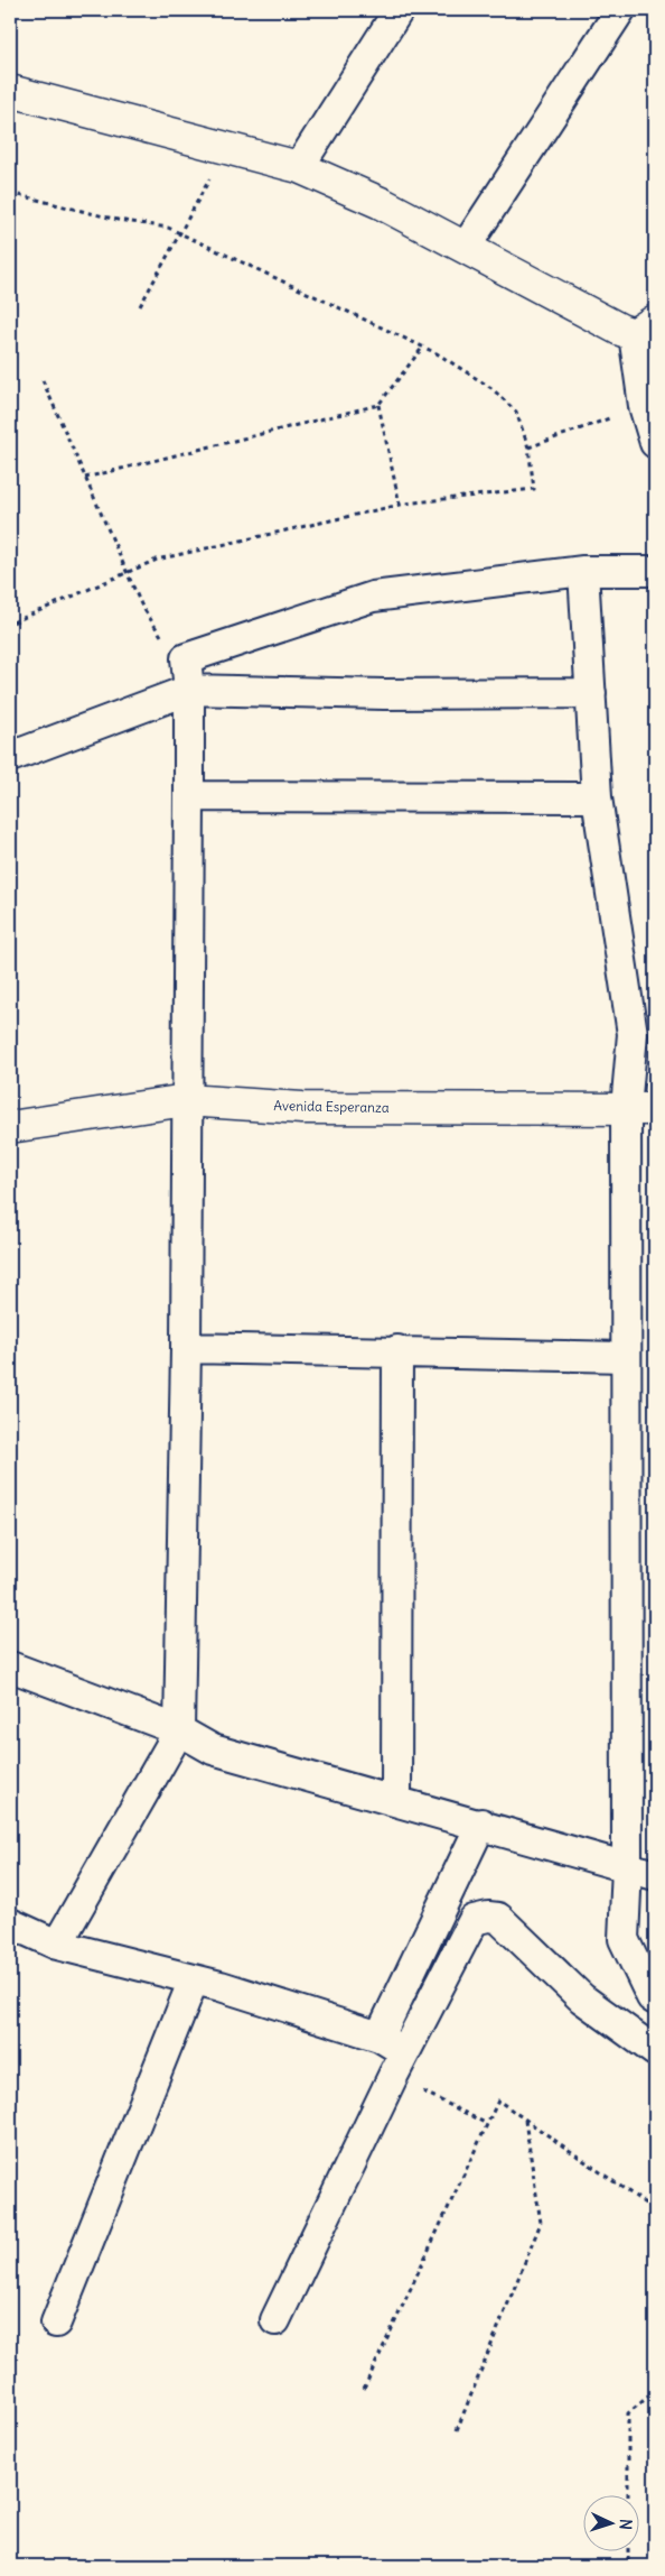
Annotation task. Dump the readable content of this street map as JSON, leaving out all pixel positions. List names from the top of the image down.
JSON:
{
  "streets": {
    "street": ["Avenida Esperanza"]
  },
  "north": "right"
}
